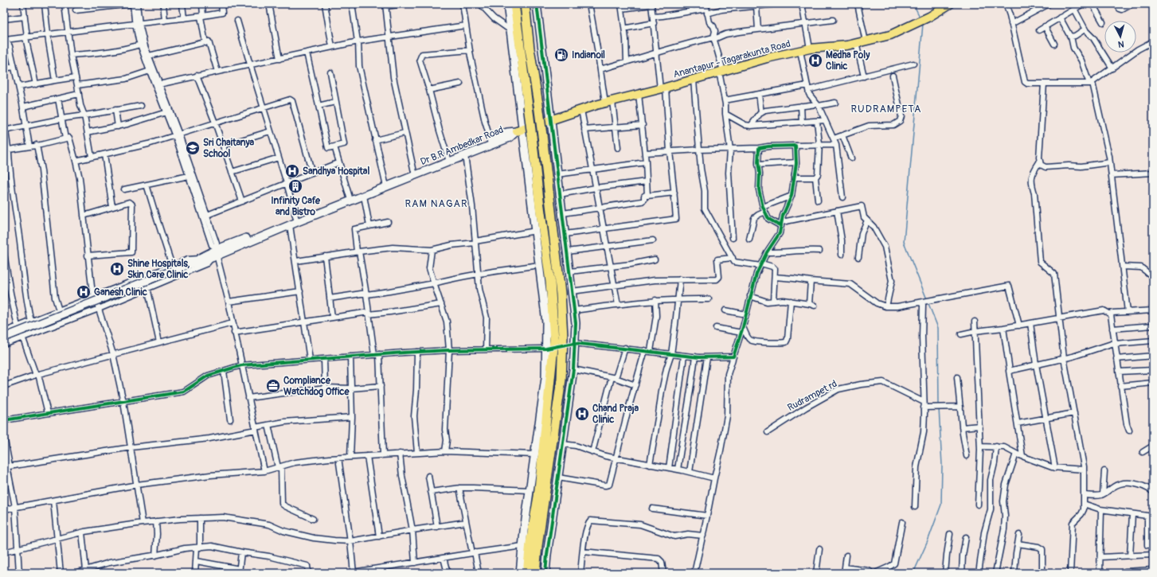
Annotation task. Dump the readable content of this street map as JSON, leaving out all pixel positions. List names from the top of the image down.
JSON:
{
  "streets": {
    "main road": ["Anantapur - Tagarakunta Road"],
    "street": ["Dr B.R Ambedkar Road", "Rudrampet rd"]
  },
  "crossings": [
    ["Anantapur - Tagarakunta Road", "Dr B.R Ambedkar Road"]
  ],
  "districts": ["RUDRAMPETA", "RAM NAGAR"],
  "places": {
    "fuel station": ["Indianoil"],
    "hospital": [
      "Medha Poly Clinic",
      "Sandhya Hospital",
      "Shine Hospitals, Skin Care Clinic",
      "Ganesh Clinic",
      "Chand Praja Clinic"
    ],
    "school or university": ["Sri Chaitanya School"],
    "building": ["Infinity Cafe and Bistro"],
    "office": ["Compliance Watchdog Office"]
  },
  "north": "bottom"
}
